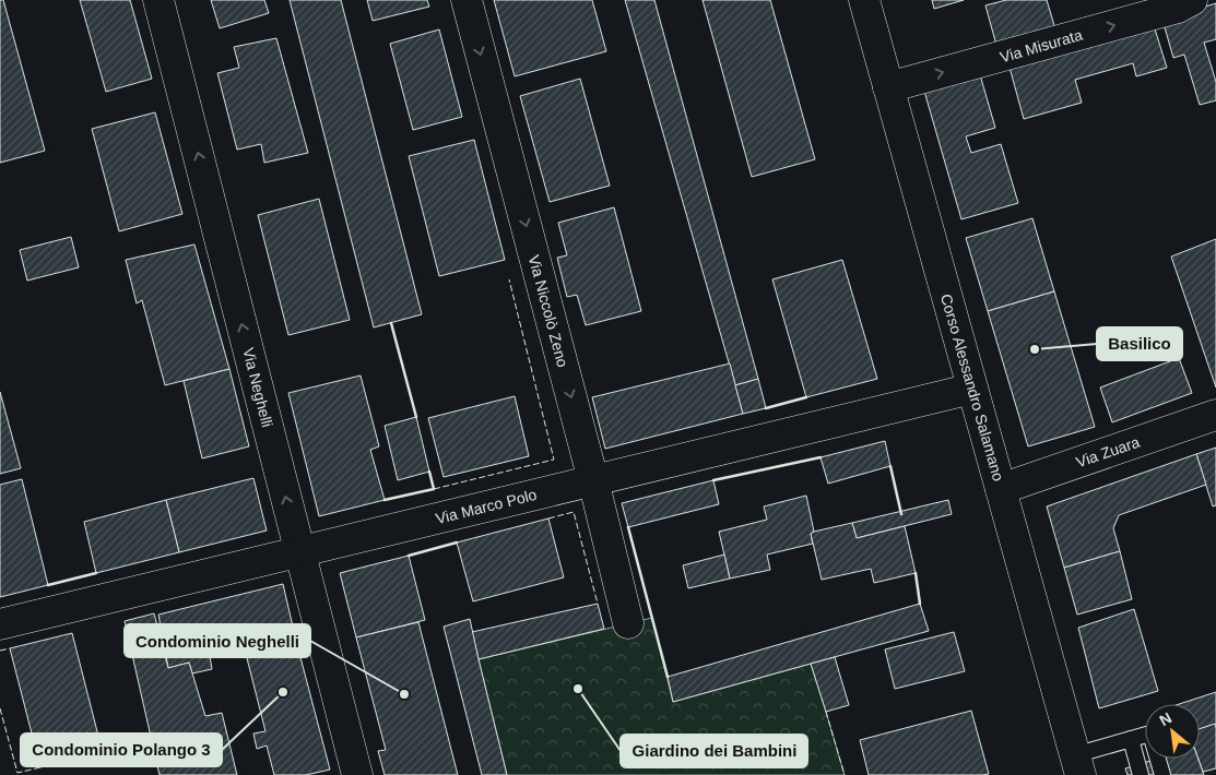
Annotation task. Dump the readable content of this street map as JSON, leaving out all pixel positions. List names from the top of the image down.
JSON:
{
  "streets": {
    "street": [
      "Via Misurata",
      "Via Niccolò Zeno",
      "Via Neghelli",
      "Corso Alessandro Salamano",
      "Via Zuara",
      "Via Marco Polo"
    ]
  },
  "crossings": [
    ["Via Misurata", "Corso Alessandro Salamano"],
    ["Via Niccolò Zeno", "Via Marco Polo"],
    ["Via Neghelli", "Via Marco Polo"],
    ["Corso Alessandro Salamano", "Via Zuara"],
    ["Corso Alessandro Salamano", "Via Marco Polo"]
  ],
  "one_way": ["Via Misurata", "Via Niccolò Zeno", "Via Neghelli"],
  "places": [
    "Basilico",
    "Giardino dei Bambini",
    "Condominio Polango 3",
    "Condominio Neghelli"
  ],
  "north": "top left"
}
